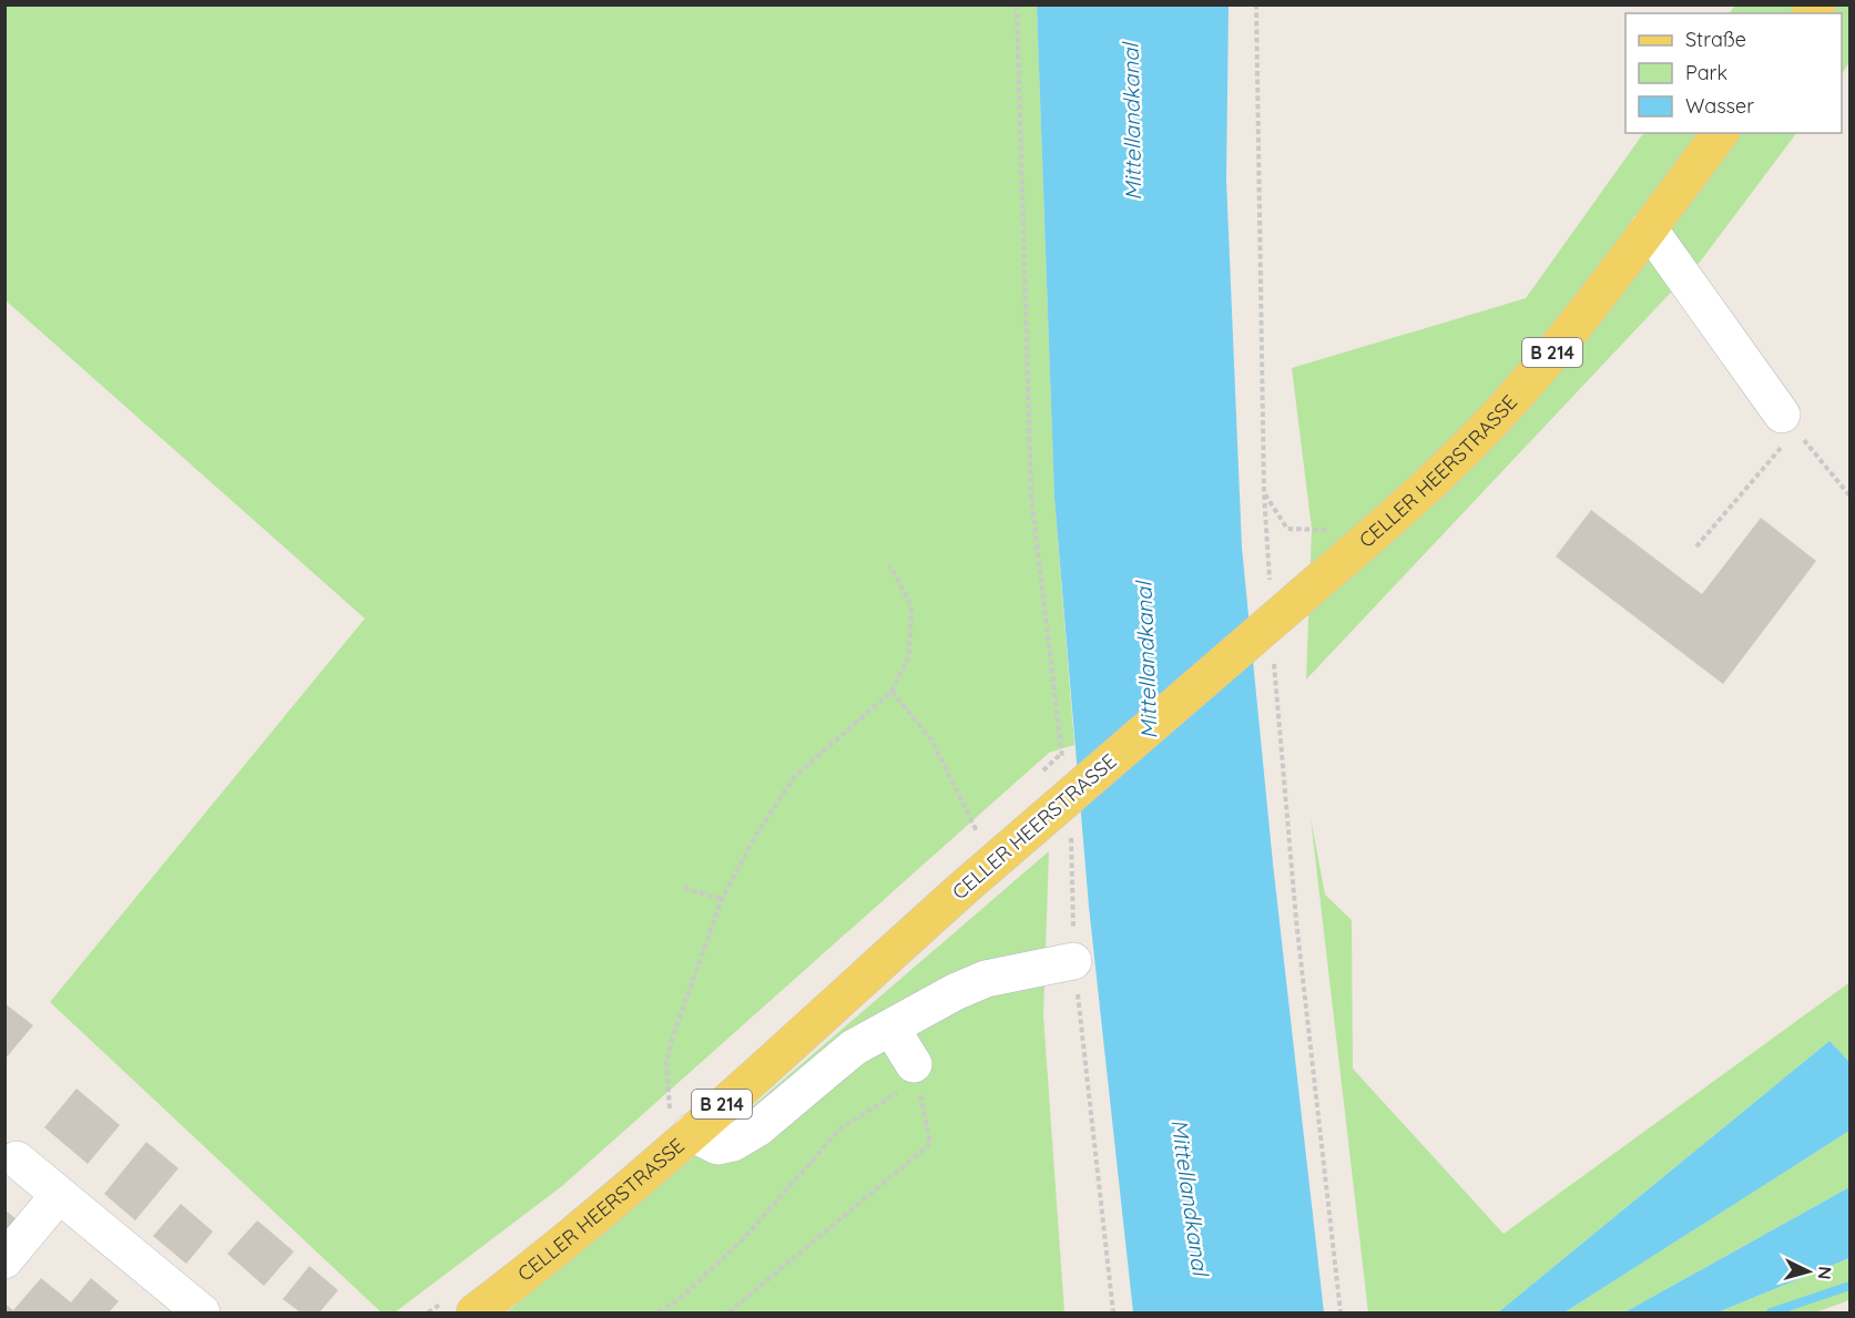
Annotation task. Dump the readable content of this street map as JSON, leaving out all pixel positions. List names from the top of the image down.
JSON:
{
  "streets": {
    "main road": ["B 214", "CELLER HEERSTRASSE"]
  },
  "water": ["Mittellandkanal"],
  "legend": ["Straße", "Park", "Wasser"],
  "north": "right"
}
